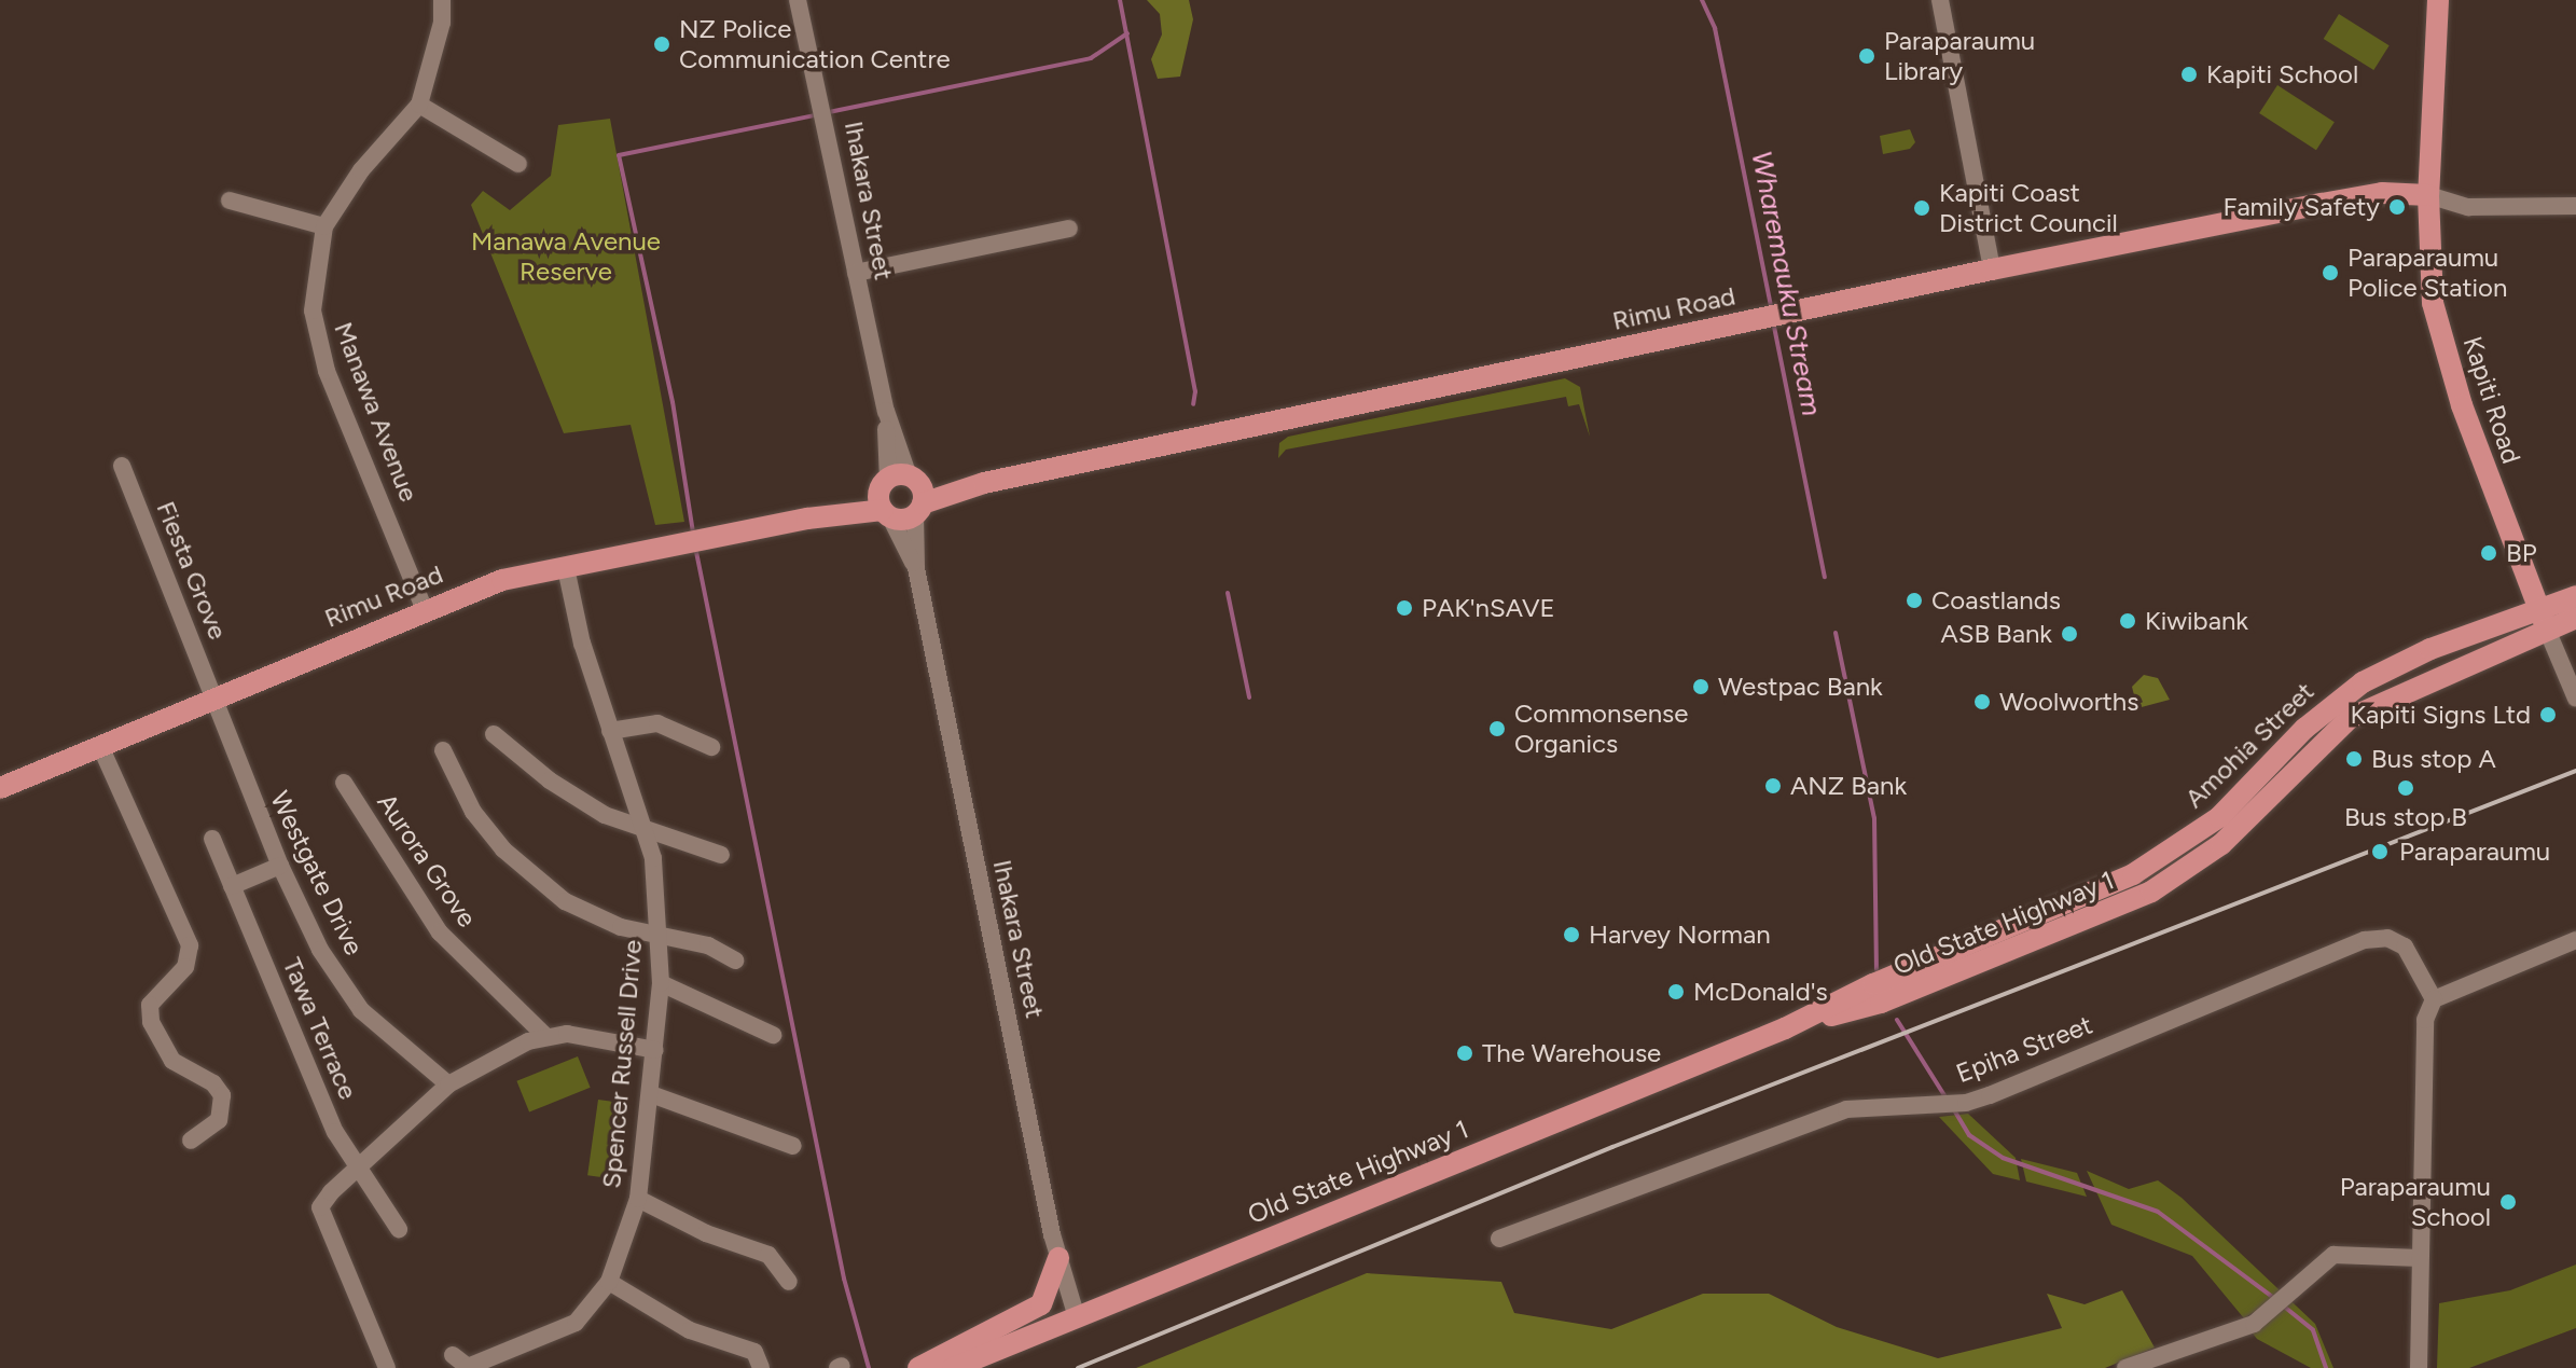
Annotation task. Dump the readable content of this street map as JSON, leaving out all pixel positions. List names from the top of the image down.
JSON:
{
  "streets": {
    "main road": [
      "Rimu Road",
      "Kapiti Road",
      "Amohia Street",
      "Old State Highway 1"
    ],
    "street": [
      "Ihakara Street",
      "Manawa Avenue",
      "Fiesta Grove",
      "Aurora Grove",
      "Westgate Drive",
      "Tawa Terrace",
      "Epiha Street",
      "Spencer Russell Drive"
    ]
  },
  "crossings": [
    ["Ihakara Street", "Rimu Road"],
    ["Ihakara Street", "Old State Highway 1"],
    ["Rimu Road", "Kapiti Road"],
    ["Rimu Road", "Manawa Avenue"],
    ["Rimu Road", "Fiesta Grove"],
    ["Rimu Road", "Westgate Drive"],
    ["Rimu Road", "Spencer Russell Drive"],
    ["Kapiti Road", "Amohia Street"],
    ["Fiesta Grove", "Westgate Drive"],
    ["Amohia Street", "Old State Highway 1"]
  ],
  "water": ["Wharemauku Stream"],
  "parks": ["Manawa Avenue Reserve"],
  "places": [
    "NZ Police Communication Centre",
    "Paraparaumu Library",
    "Kapiti School",
    "Family Safety",
    "Kapiti Coast District Council",
    "Paraparaumu Police Station",
    "BP",
    "Coastlands",
    "PAK'nSAVE",
    "Kiwibank",
    "ASB Bank",
    "Westpac Bank",
    "Woolworths",
    "Kapiti Signs Ltd",
    "Commonsense Organics",
    "Bus stop A",
    "ANZ Bank",
    "Bus stop B",
    "Paraparaumu",
    "Harvey Norman",
    "McDonald's",
    "The Warehouse",
    "Paraparaumu School"
  ]
}
